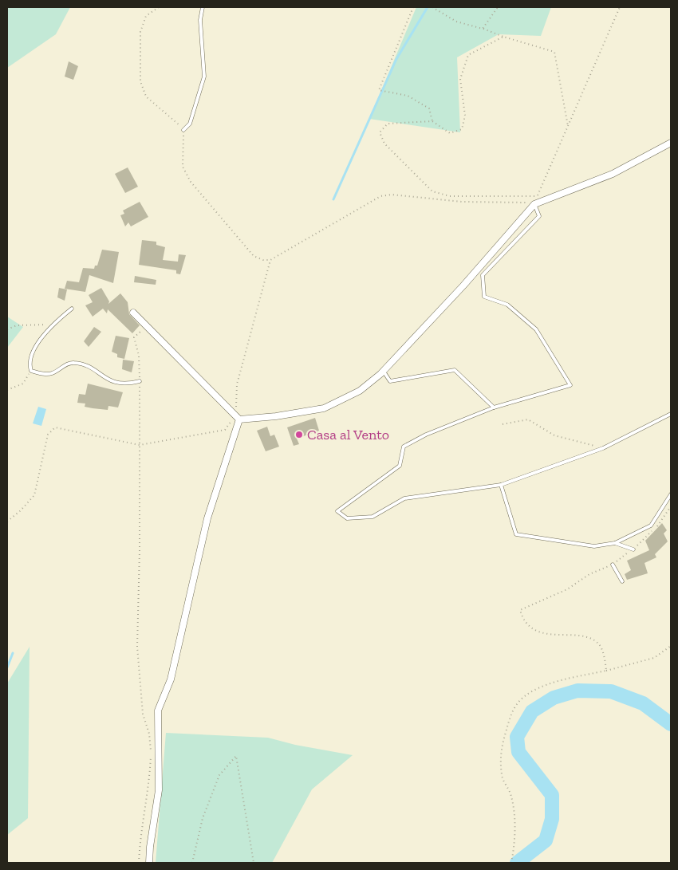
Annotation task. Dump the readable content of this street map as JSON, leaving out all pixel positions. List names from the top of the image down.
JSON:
{
  "places": ["Casa al Vento"]
}
